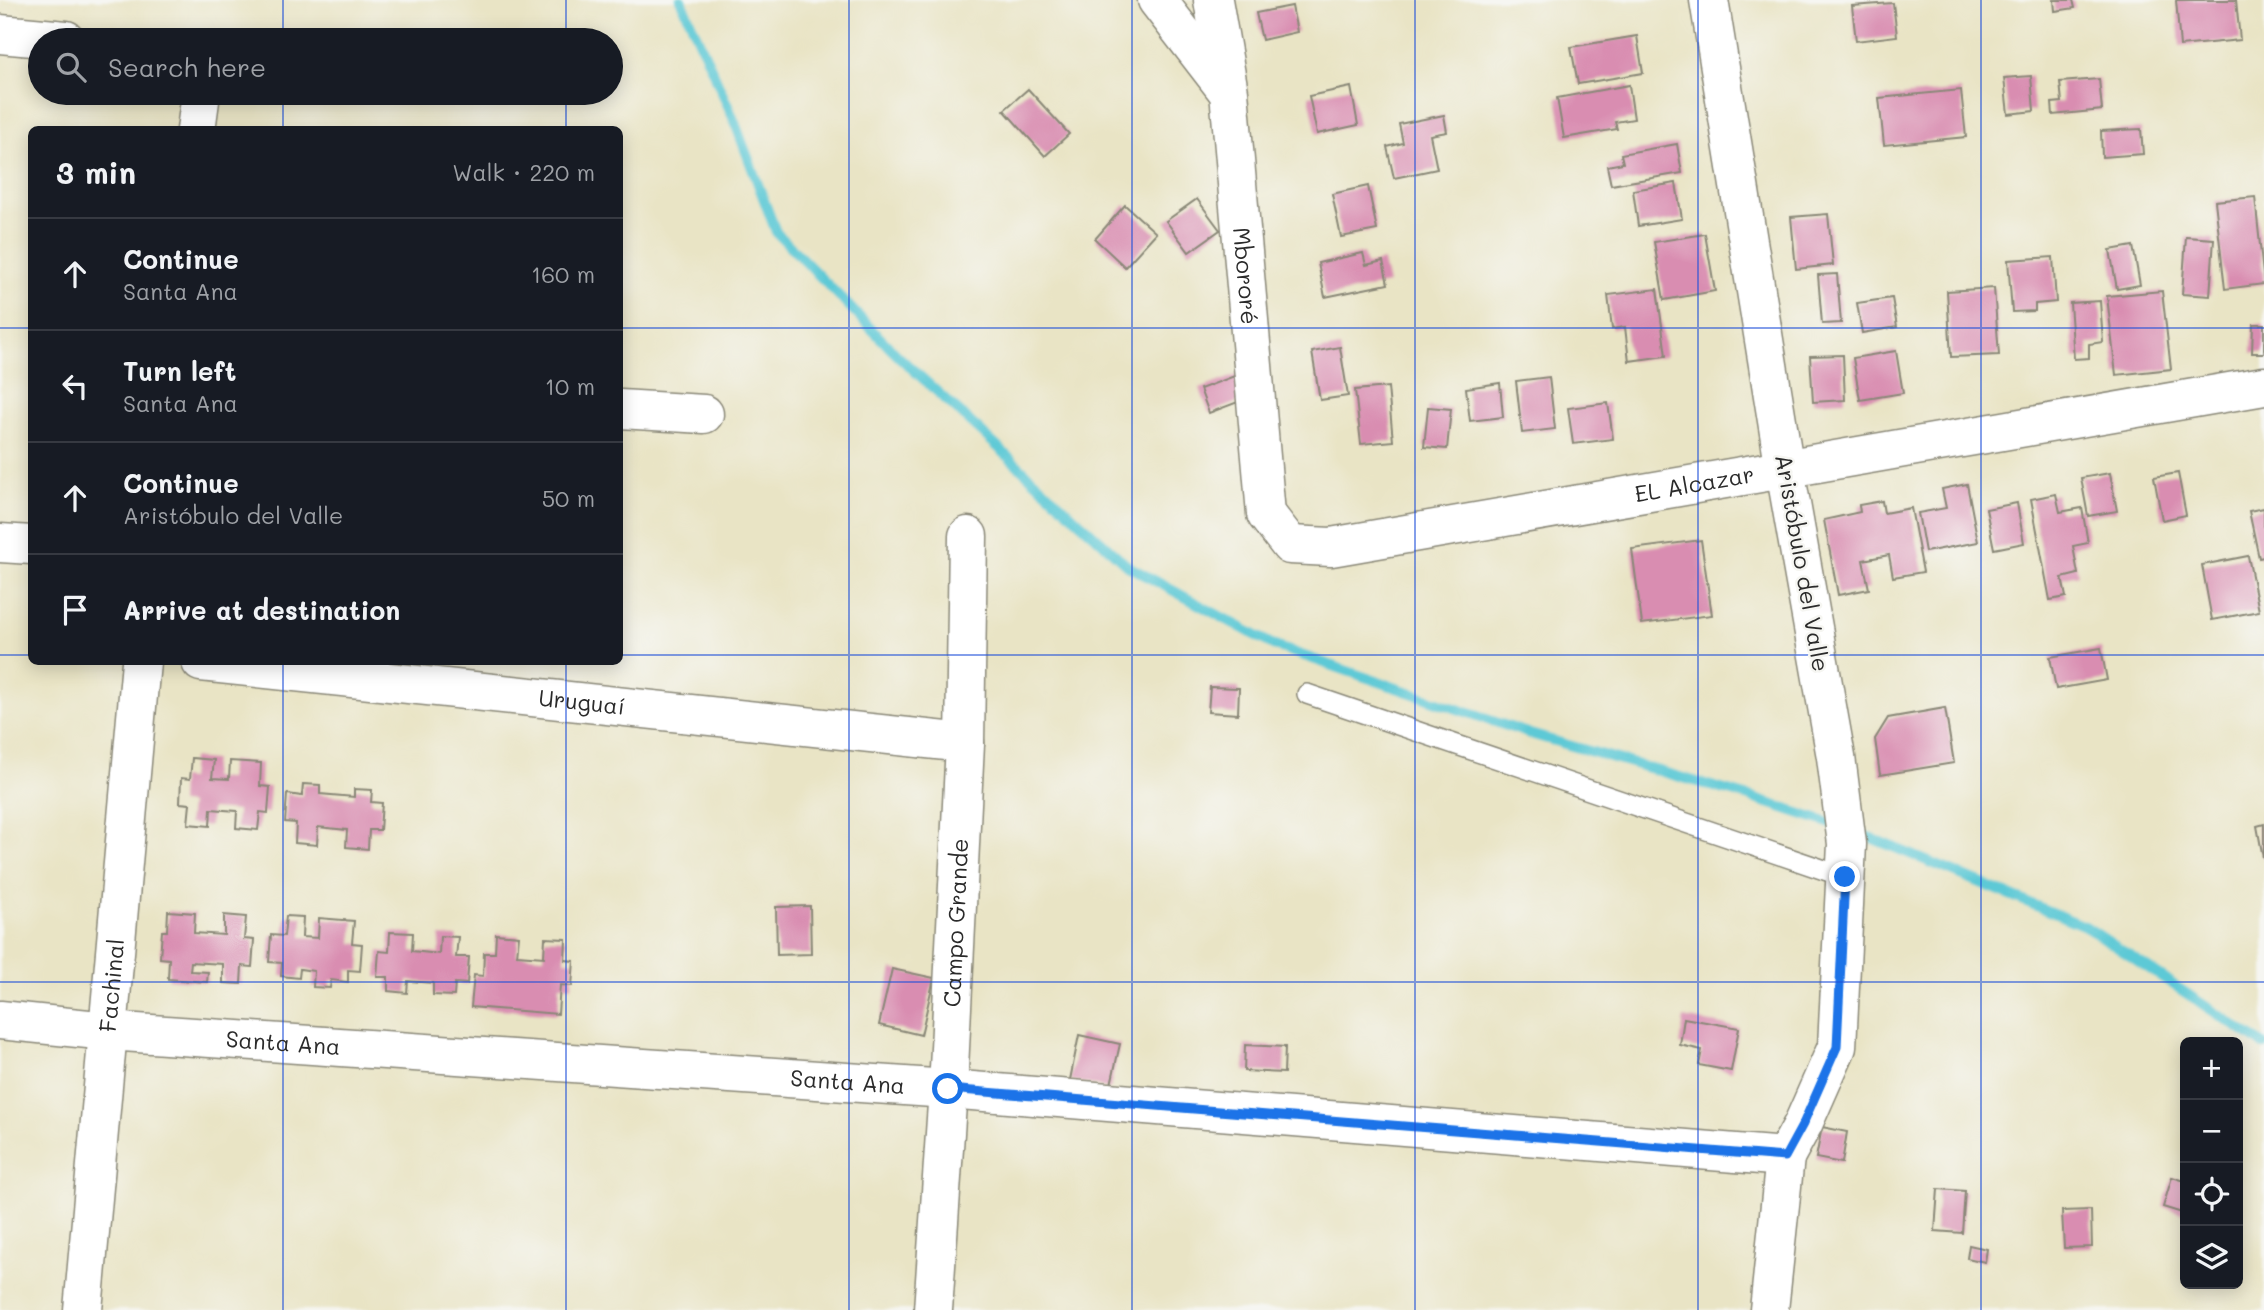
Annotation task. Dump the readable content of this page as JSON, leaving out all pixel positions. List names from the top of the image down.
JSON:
{
  "streets": {
    "street": [
      "Mbororé",
      "EL Alcazar",
      "Aristóbulo del Valle",
      "Uruguaí",
      "Campo Grande",
      "Fachinal",
      "Santa Ana"
    ]
  },
  "crossings": [
    ["Mbororé", "EL Alcazar"],
    ["EL Alcazar", "Aristóbulo del Valle"],
    ["Aristóbulo del Valle", "Santa Ana"],
    ["Uruguaí", "Campo Grande"],
    ["Campo Grande", "Santa Ana"],
    ["Fachinal", "Santa Ana"]
  ],
  "page": {
    "search": "Search here",
    "heading": ["3 min", "Walk · 220 m"],
    "list": [
      ["Continue", "Santa Ana", "160 m"],
      ["Turn left", "Santa Ana", "10 m"],
      ["Continue", "Aristóbulo del Valle", "50 m"],
      "Arrive at destination"
    ],
    "map_buttons": ["+", "−"]
  }
}
